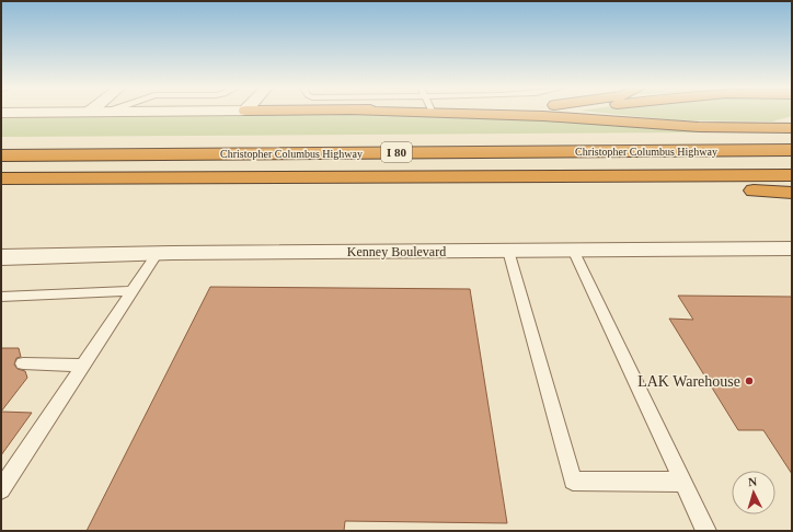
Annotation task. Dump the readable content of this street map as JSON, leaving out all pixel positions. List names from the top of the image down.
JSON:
{
  "streets": {
    "highway": ["Christopher Columbus Highway", "I 80"],
    "street": ["Kenney Boulevard"]
  },
  "places": ["LAK Warehouse"],
  "north": "top"
}
